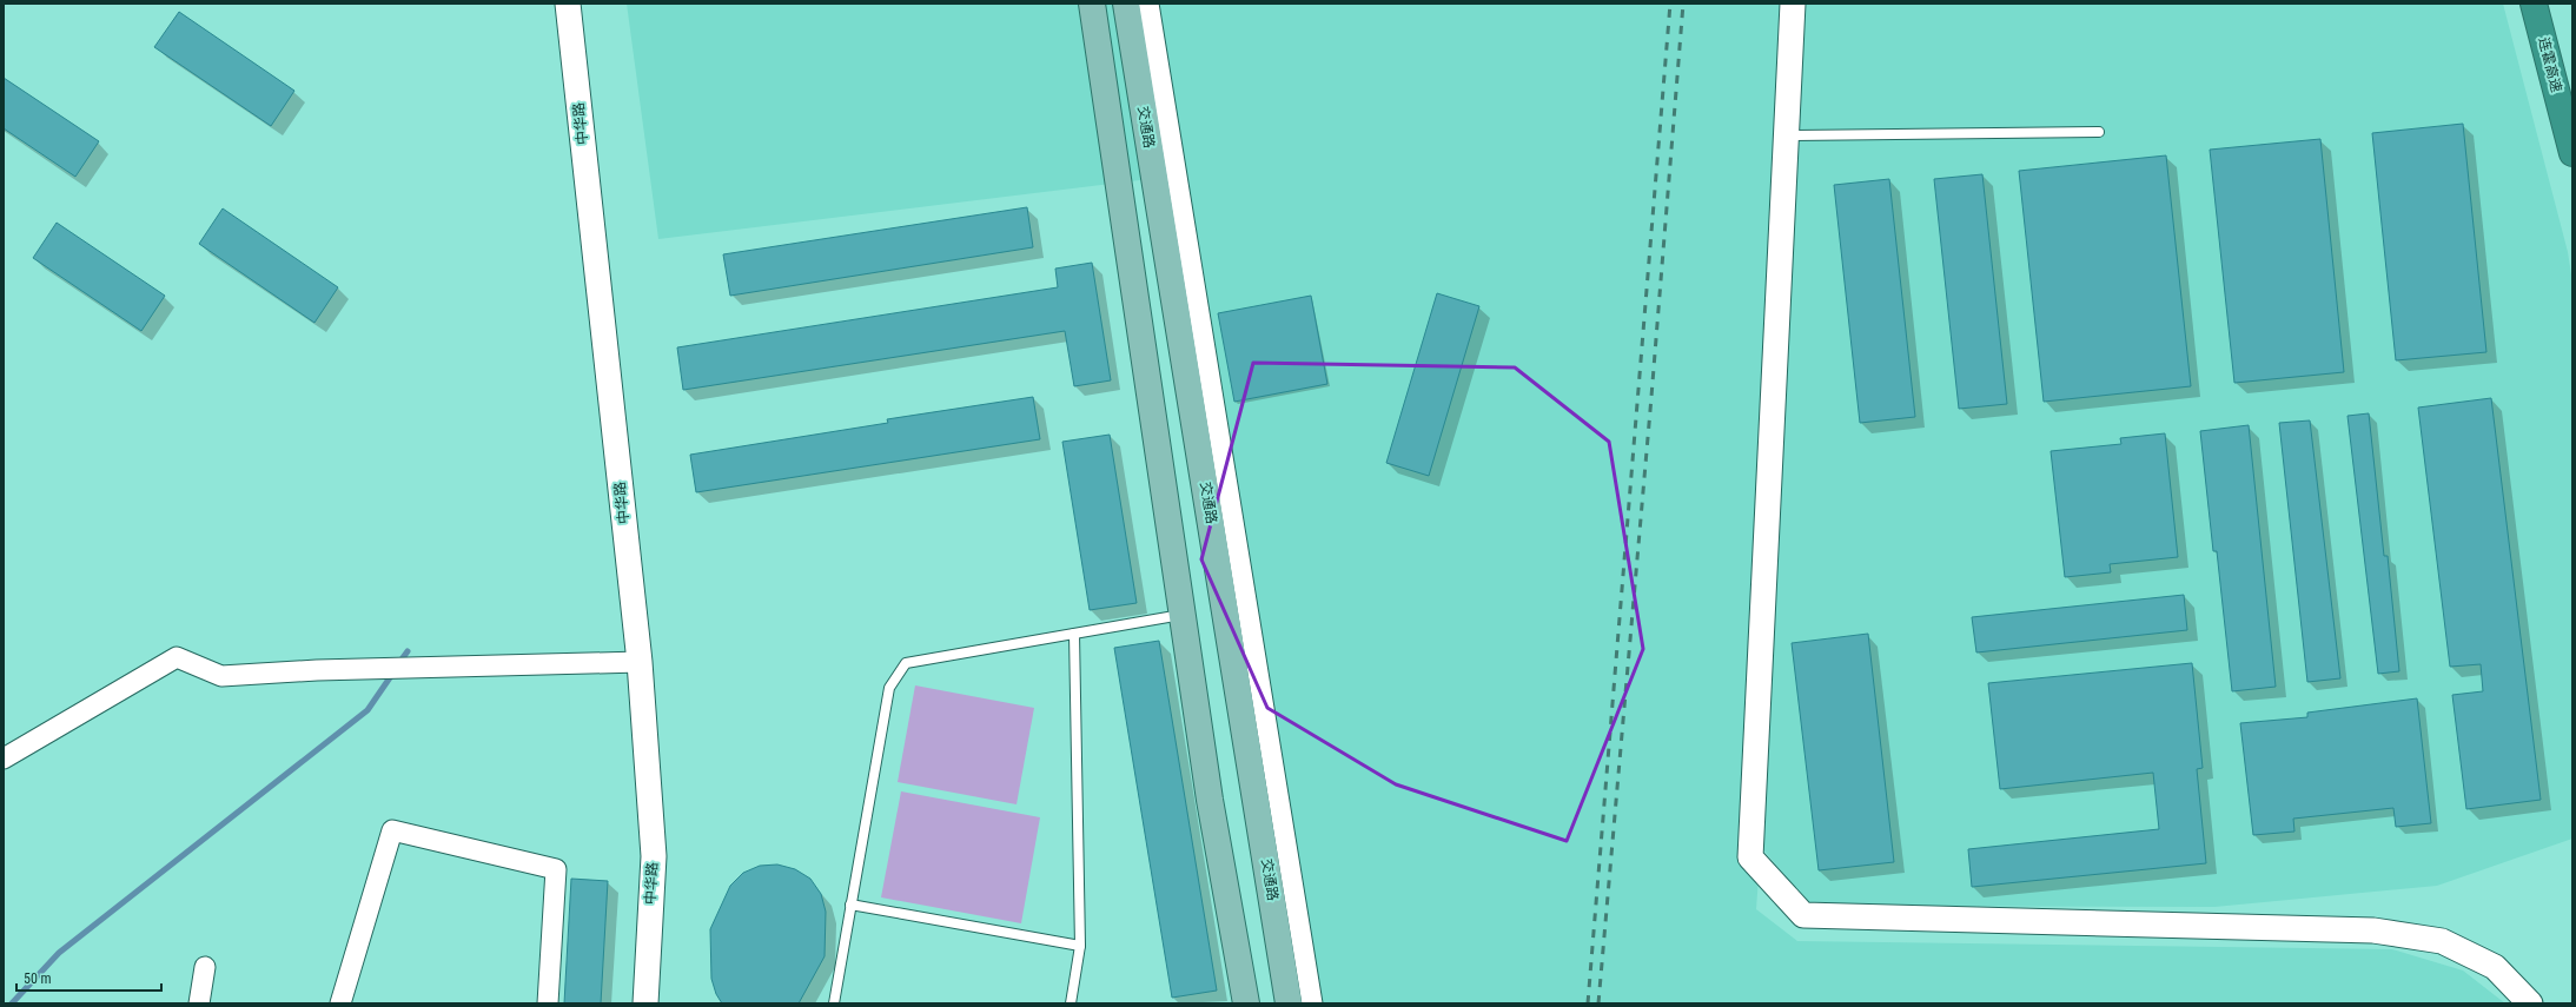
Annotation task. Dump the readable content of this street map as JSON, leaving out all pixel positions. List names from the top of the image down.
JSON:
{
  "streets": {
    "highway": ["连霍高速"],
    "main road": ["交通路"],
    "street": ["中华路"]
  },
  "scale_bar": "50 m"
}
